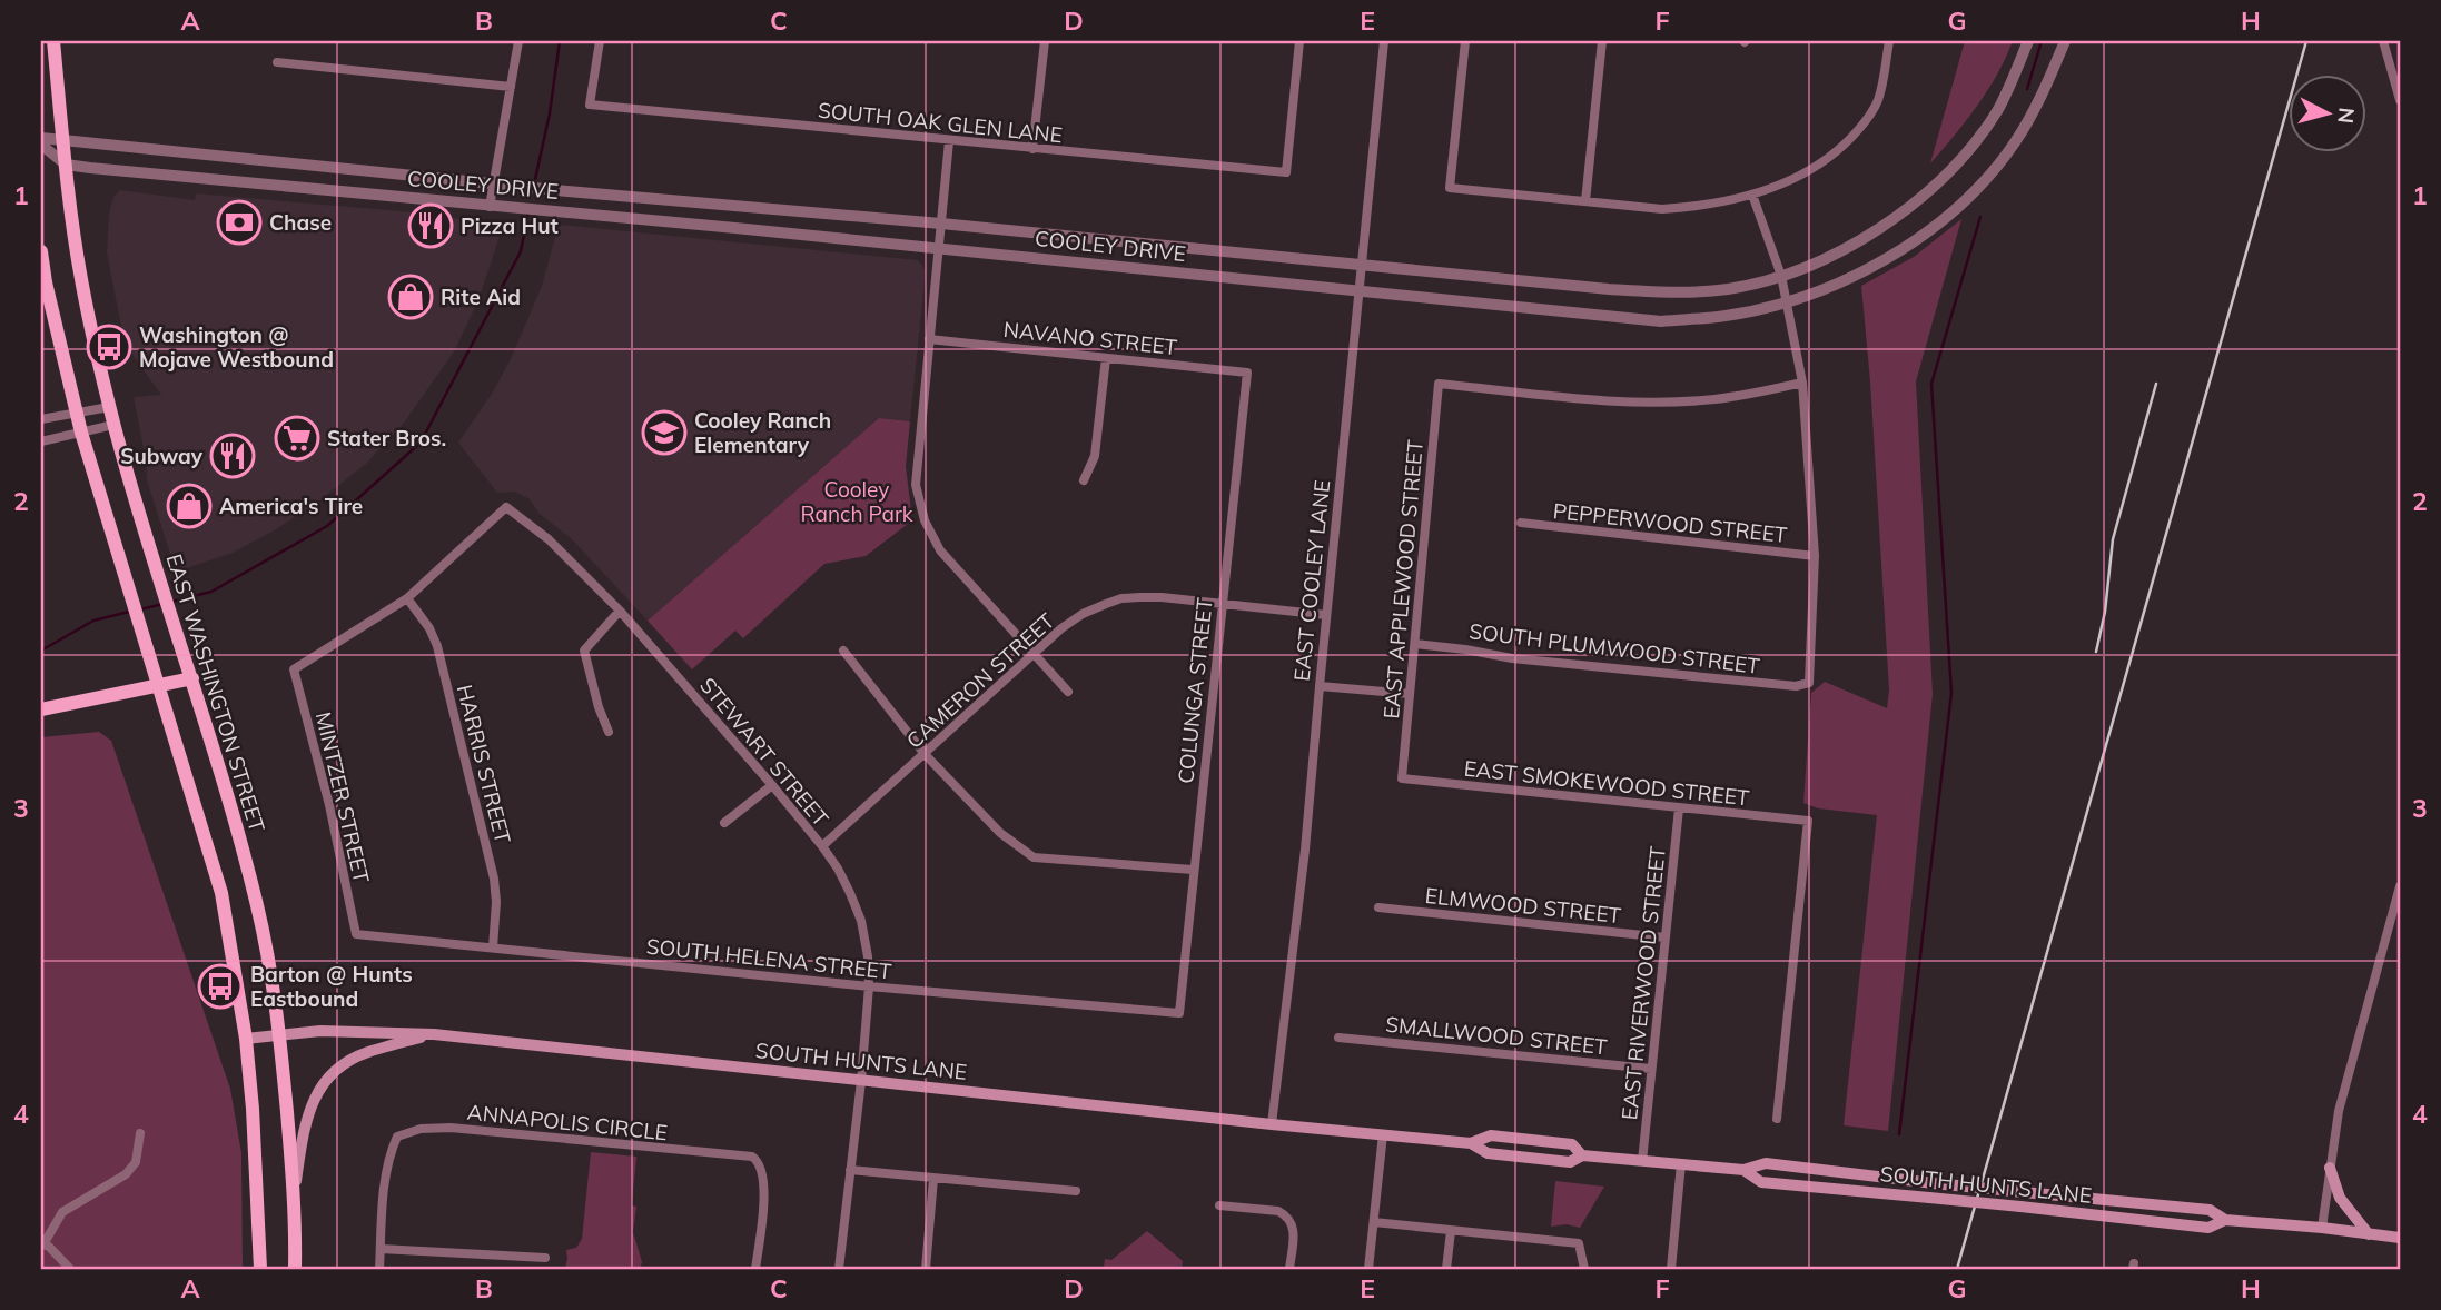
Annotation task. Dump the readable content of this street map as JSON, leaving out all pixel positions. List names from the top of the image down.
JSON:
{
  "streets": {
    "main road": ["EAST WASHINGTON STREET", "SOUTH HUNTS LANE"],
    "street": [
      "SOUTH OAK GLEN LANE",
      "COOLEY DRIVE",
      "NAVANO STREET",
      "PEPPERWOOD STREET",
      "EAST APPLEWOOD STREET",
      "EAST COOLEY LANE",
      "SOUTH PLUMWOOD STREET",
      "CAMERON STREET",
      "COLUNGA STREET",
      "STEWART STREET",
      "HARRIS STREET",
      "EAST SMOKEWOOD STREET",
      "MINTZER STREET",
      "ELMWOOD STREET",
      "SOUTH HELENA STREET",
      "EAST RIVERWOOD STREET",
      "SMALLWOOD STREET",
      "ANNAPOLIS CIRCLE"
    ]
  },
  "crossings": [
    ["COOLEY DRIVE", "EAST COOLEY LANE"],
    ["COOLEY DRIVE", "EAST WASHINGTON STREET"],
    ["NAVANO STREET", "COLUNGA STREET"],
    ["PEPPERWOOD STREET", "SOUTH PLUMWOOD STREET"],
    ["EAST APPLEWOOD STREET", "SOUTH PLUMWOOD STREET"],
    ["EAST APPLEWOOD STREET", "EAST SMOKEWOOD STREET"],
    ["EAST COOLEY LANE", "CAMERON STREET"],
    ["EAST COOLEY LANE", "SOUTH HUNTS LANE"],
    ["CAMERON STREET", "COLUNGA STREET"],
    ["CAMERON STREET", "STEWART STREET"],
    ["COLUNGA STREET", "SOUTH HELENA STREET"],
    ["EAST WASHINGTON STREET", "SOUTH HUNTS LANE"],
    ["STEWART STREET", "HARRIS STREET"],
    ["STEWART STREET", "MINTZER STREET"],
    ["STEWART STREET", "SOUTH HELENA STREET"],
    ["STEWART STREET", "SOUTH HUNTS LANE"],
    ["HARRIS STREET", "MINTZER STREET"],
    ["HARRIS STREET", "SOUTH HELENA STREET"],
    ["EAST SMOKEWOOD STREET", "EAST RIVERWOOD STREET"],
    ["MINTZER STREET", "SOUTH HELENA STREET"],
    ["ELMWOOD STREET", "EAST RIVERWOOD STREET"],
    ["EAST RIVERWOOD STREET", "SMALLWOOD STREET"],
    ["EAST RIVERWOOD STREET", "SOUTH HUNTS LANE"]
  ],
  "parks": ["Cooley Ranch Park"],
  "places": {
    "bank": ["Chase"],
    "restaurant": ["Pizza Hut", "Subway"],
    "shop": ["Rite Aid", "America's Tire"],
    "bus stop": ["Washington @ Mojave Westbound", "Barton @ Hunts Eastbound"],
    "school or university": ["Cooley Ranch Elementary"],
    "supermarket": ["Stater Bros."]
  },
  "north": "right",
  "grid": {
    "columns": [
      "A",
      "B",
      "C",
      "D",
      "E",
      "F",
      "G",
      "H"
    ],
    "rows": [
      "1",
      "2",
      "3",
      "4"
    ]
  }
}
